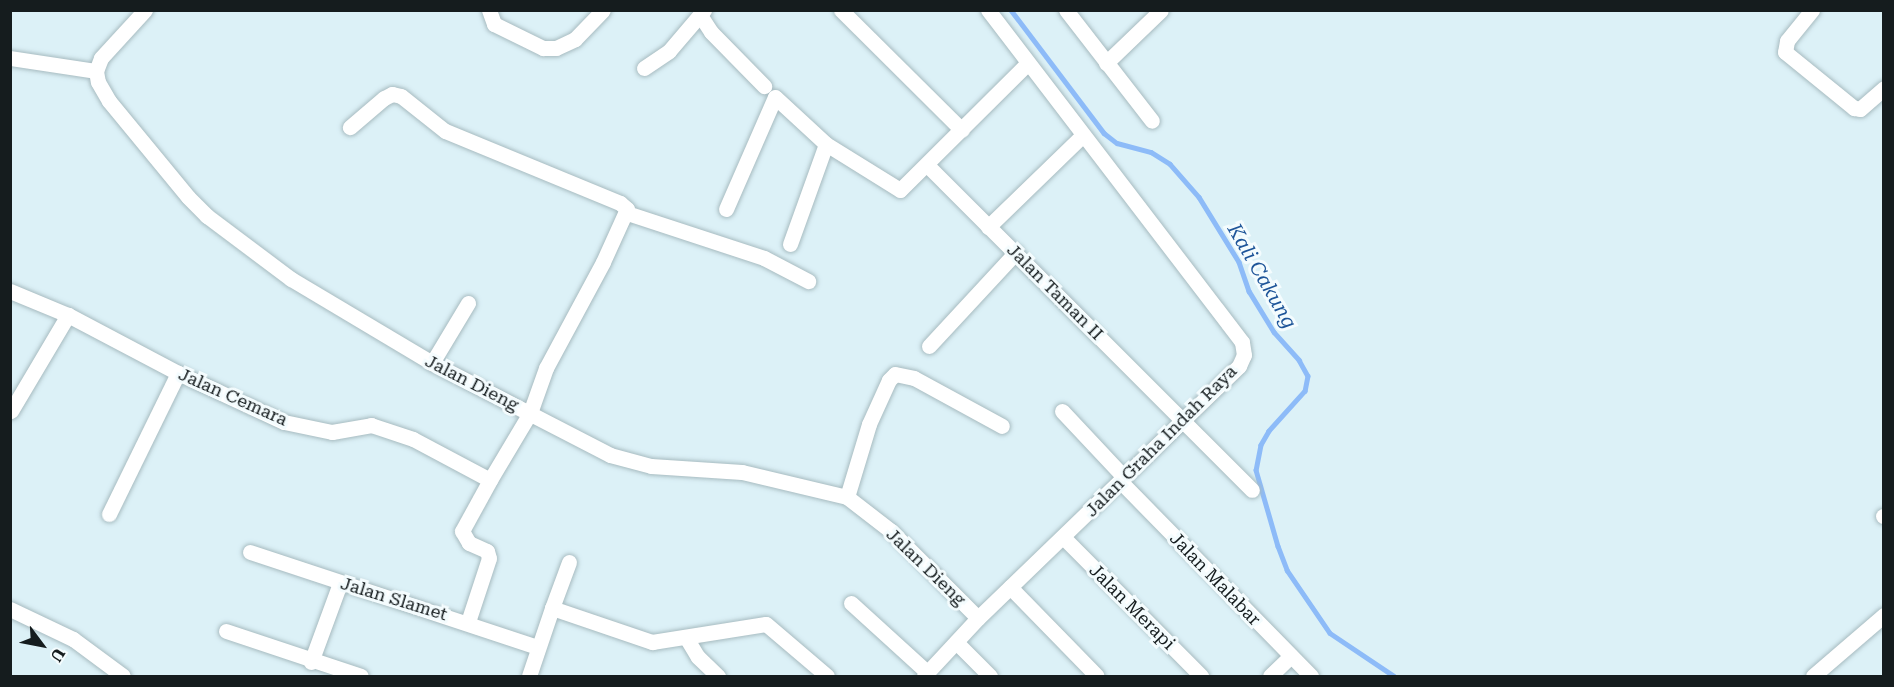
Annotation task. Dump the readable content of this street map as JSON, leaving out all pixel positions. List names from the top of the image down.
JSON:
{
  "streets": {
    "street": [
      "Jalan Taman II",
      "Jalan Dieng",
      "Jalan Cemara",
      "Jalan Graha Indah Raya",
      "Jalan Malabar",
      "Jalan Slamet",
      "Jalan Merapi"
    ]
  },
  "crossings": [
    ["Jalan Taman II", "Jalan Graha Indah Raya"],
    ["Jalan Dieng", "Jalan Graha Indah Raya"],
    ["Jalan Graha Indah Raya", "Jalan Malabar"],
    ["Jalan Graha Indah Raya", "Jalan Merapi"]
  ],
  "water": ["Kali Cakung"],
  "north": "bottom right"
}
